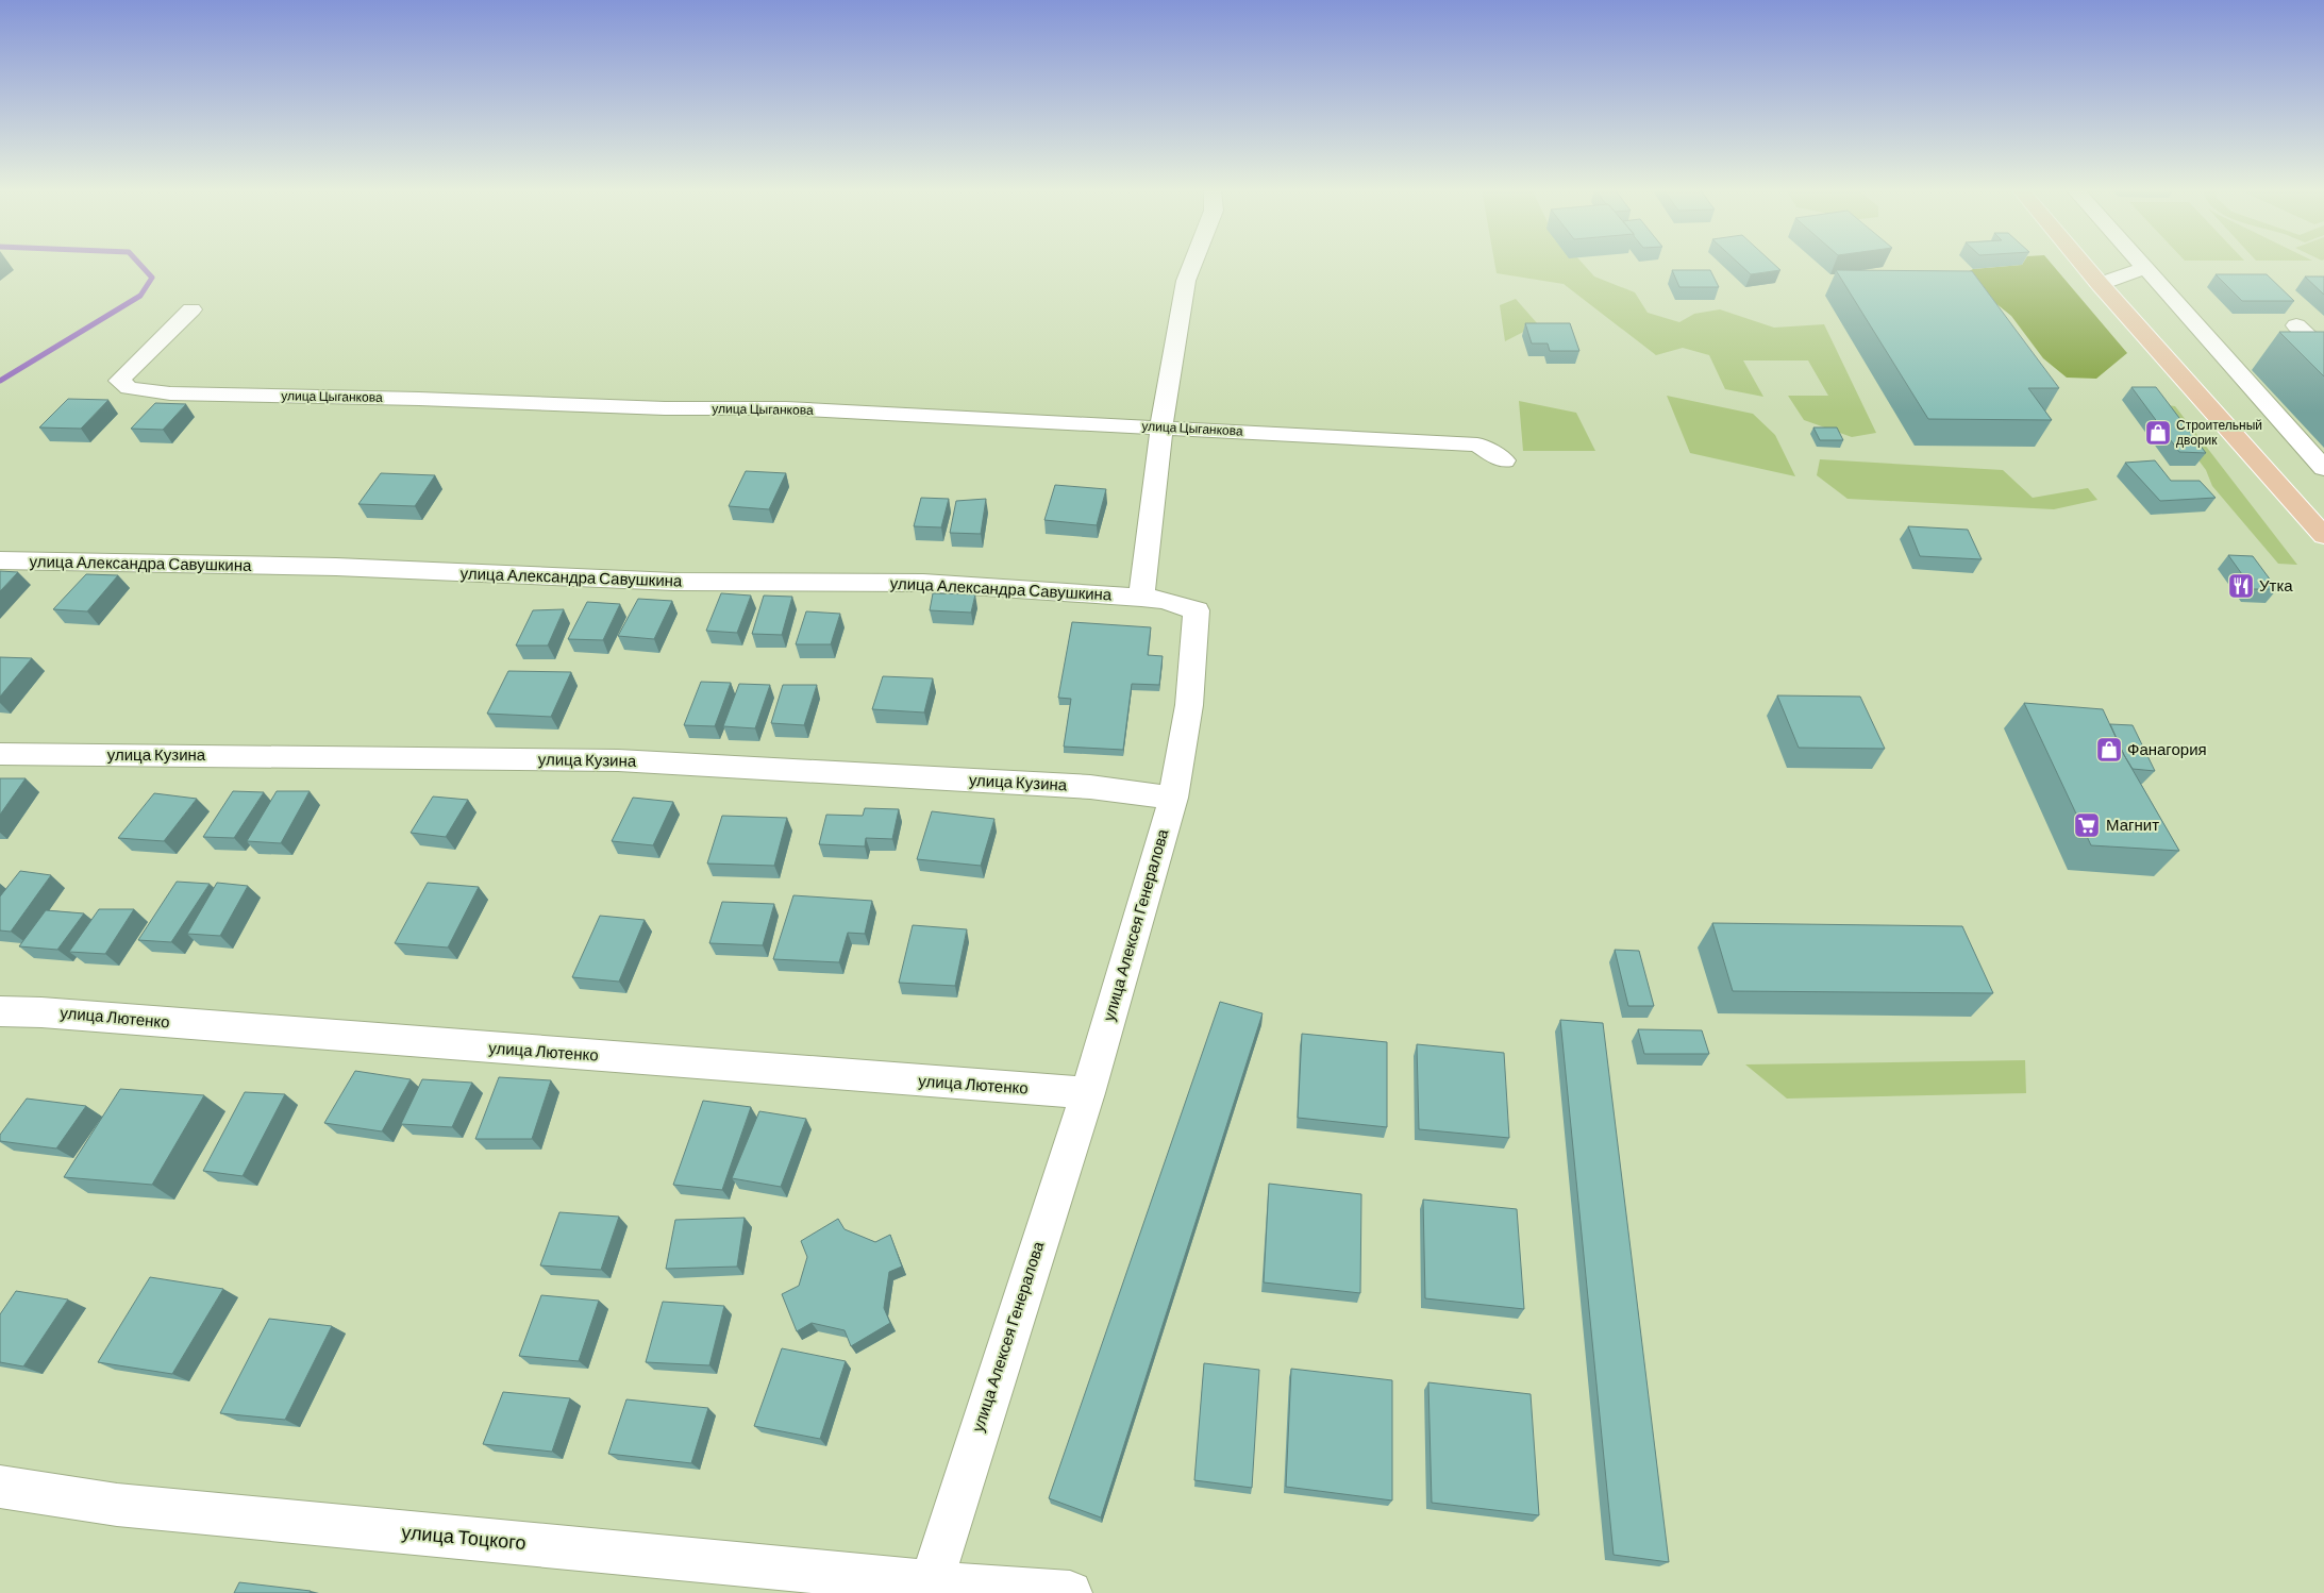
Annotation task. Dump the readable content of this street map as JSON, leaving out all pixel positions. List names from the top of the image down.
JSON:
{
  "streets": {
    "street": [
      "улица Цыганкова",
      "улица Александра Савушкина",
      "улица Кузина",
      "улица Алексея Генералова",
      "улица Лютенко",
      "улица Тоцкого"
    ]
  },
  "crossings": [
    ["улица Александра Савушкина", "улица Алексея Генералова"],
    ["улица Кузина", "улица Алексея Генералова"],
    ["улица Алексея Генералова", "улица Лютенко"],
    ["улица Алексея Генералова", "улица Тоцкого"]
  ],
  "places": {
    "shop": ["Строительный дворик", "Фанагория"],
    "restaurant": ["Утка"],
    "supermarket": ["Магнит"]
  }
}
